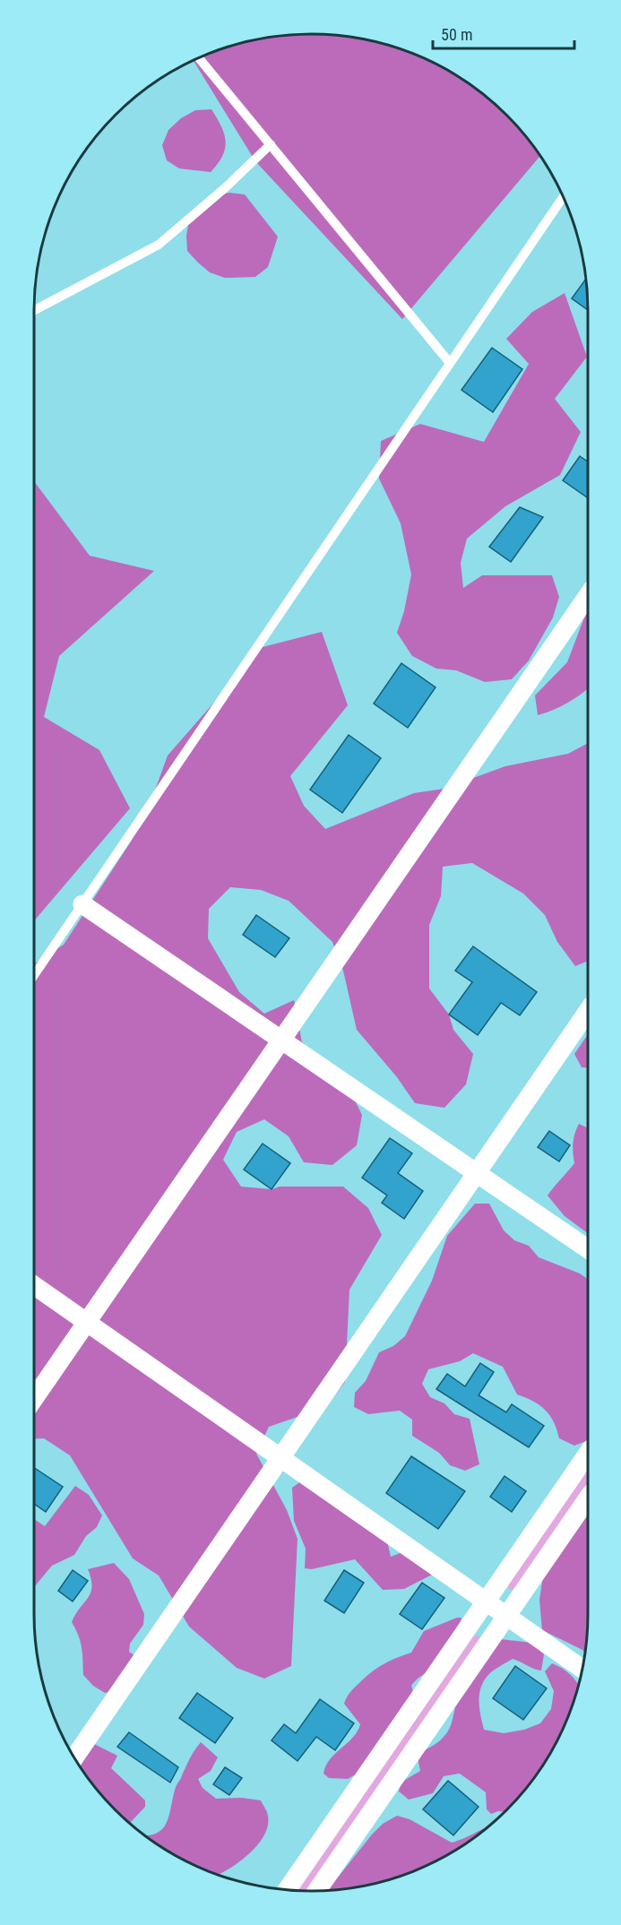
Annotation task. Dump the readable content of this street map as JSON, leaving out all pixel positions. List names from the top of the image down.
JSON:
{
  "scale_bar": "50 m"
}
